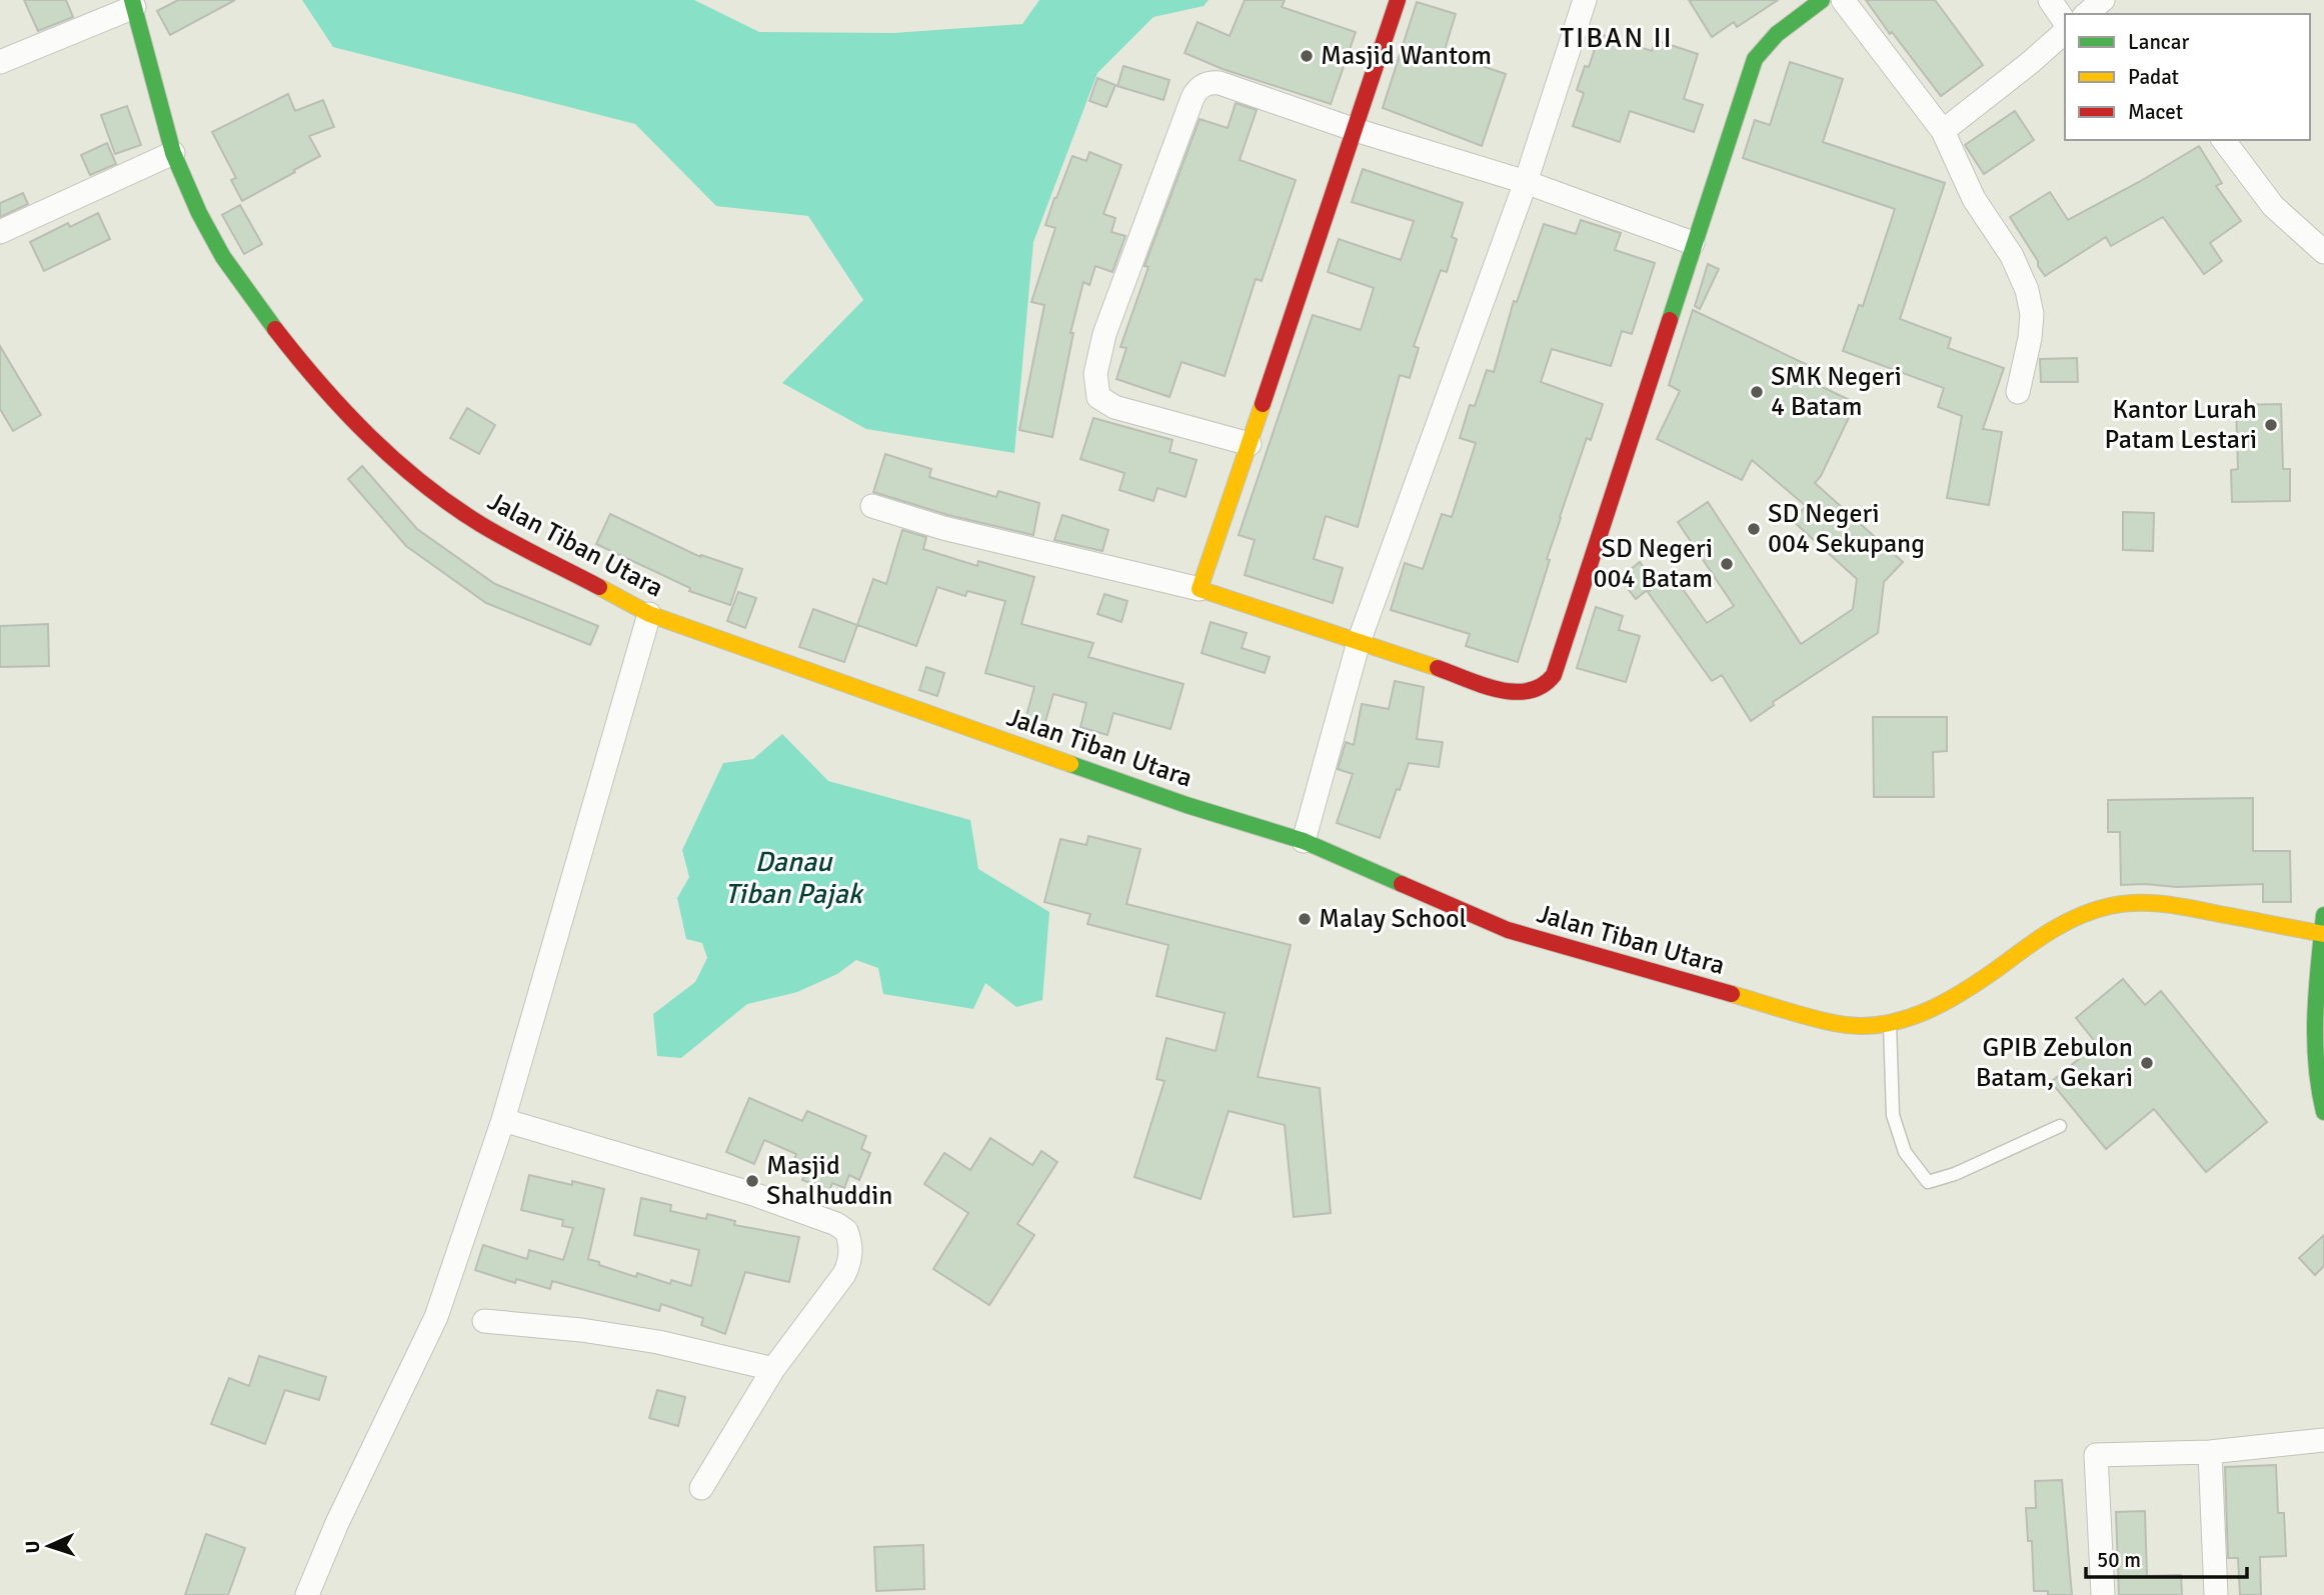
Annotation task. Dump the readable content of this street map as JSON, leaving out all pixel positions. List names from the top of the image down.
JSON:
{
  "streets": {
    "street": ["Jalan Tiban Utara"]
  },
  "districts": ["TIBAN II"],
  "water": ["Danau Tiban Pajak"],
  "places": [
    "Masjid Wantom",
    "SMK Negeri 4 Batam",
    "Kantor Lurah Patam Lestari",
    "SD Negeri 004 Sekupang",
    "SD Negeri 004 Batam",
    "Malay School",
    "GPIB Zebulon Batam, Gekari",
    "Masjid Shalhuddin"
  ],
  "legend": ["Lancar", "Padat", "Macet"],
  "scale_bar": "50 m",
  "north": "left"
}
